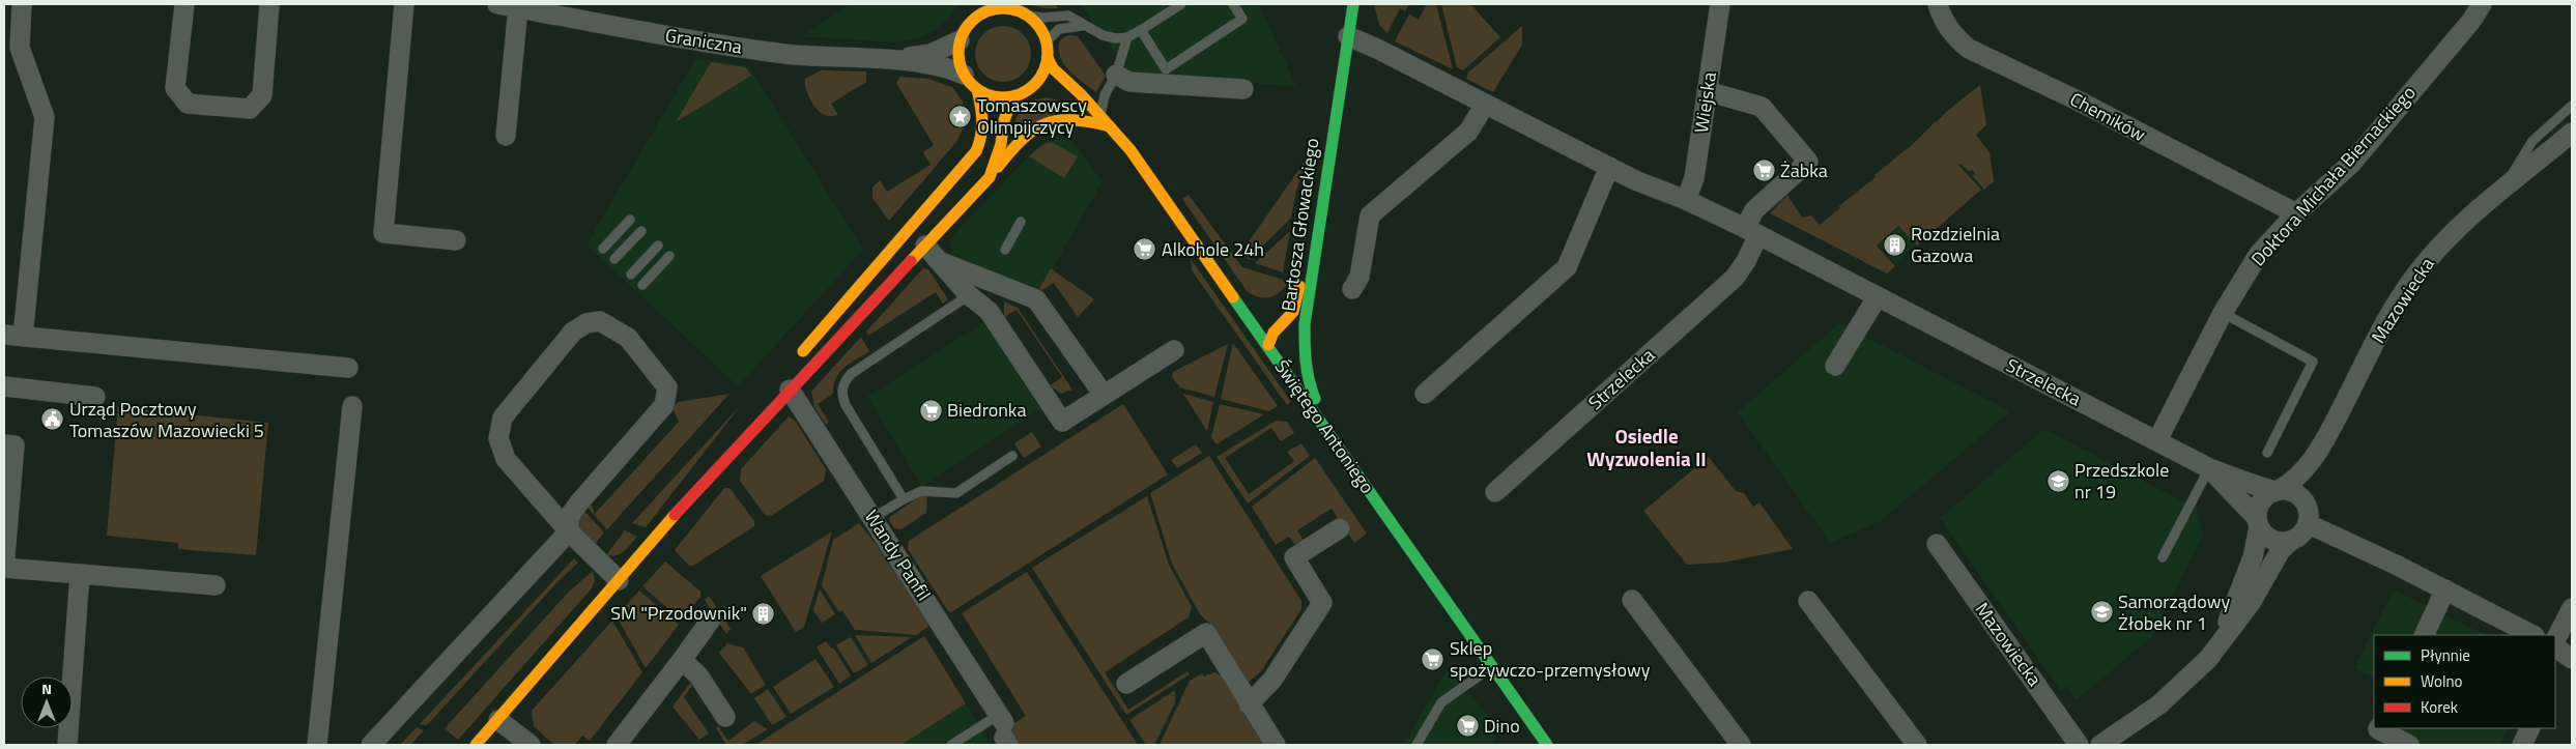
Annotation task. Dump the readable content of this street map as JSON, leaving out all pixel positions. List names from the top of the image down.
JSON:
{
  "streets": {
    "street": [
      "Graniczna",
      "Wiejska",
      "Chemików",
      "Doktora Michała Biernackiego",
      "Bartosza Głowackiego",
      "Mazowiecka",
      "Strzelecka",
      "Świętego Antoniego",
      "Wandy Panfil"
    ]
  },
  "crossings": [
    ["Graniczna", "Świętego Antoniego"],
    ["Wiejska", "Strzelecka"],
    ["Chemików", "Doktora Michała Biernackiego"],
    ["Doktora Michała Biernackiego", "Strzelecka"],
    ["Bartosza Głowackiego", "Strzelecka"],
    ["Bartosza Głowackiego", "Świętego Antoniego"],
    ["Mazowiecka", "Strzelecka"]
  ],
  "districts": ["Osiedle Wyzwolenia II"],
  "places": {
    "place": ["Tomaszowscy Olimpijczycy"],
    "supermarket": [
      "Żabka",
      "Alkohole 24h",
      "Biedronka",
      "Sklep spożywczo-przemysłowy",
      "Dino"
    ],
    "building": ["Rozdzielnia Gazowa", "SM \"Przodownik\""],
    "public building": ["Urząd Pocztowy Tomaszów Mazowiecki 5"],
    "school or university": ["Przedszkole nr 19", "Samorządowy Żłobek nr 1"]
  },
  "legend": ["Płynnie", "Wolno", "Korek"],
  "north": "top"
}
